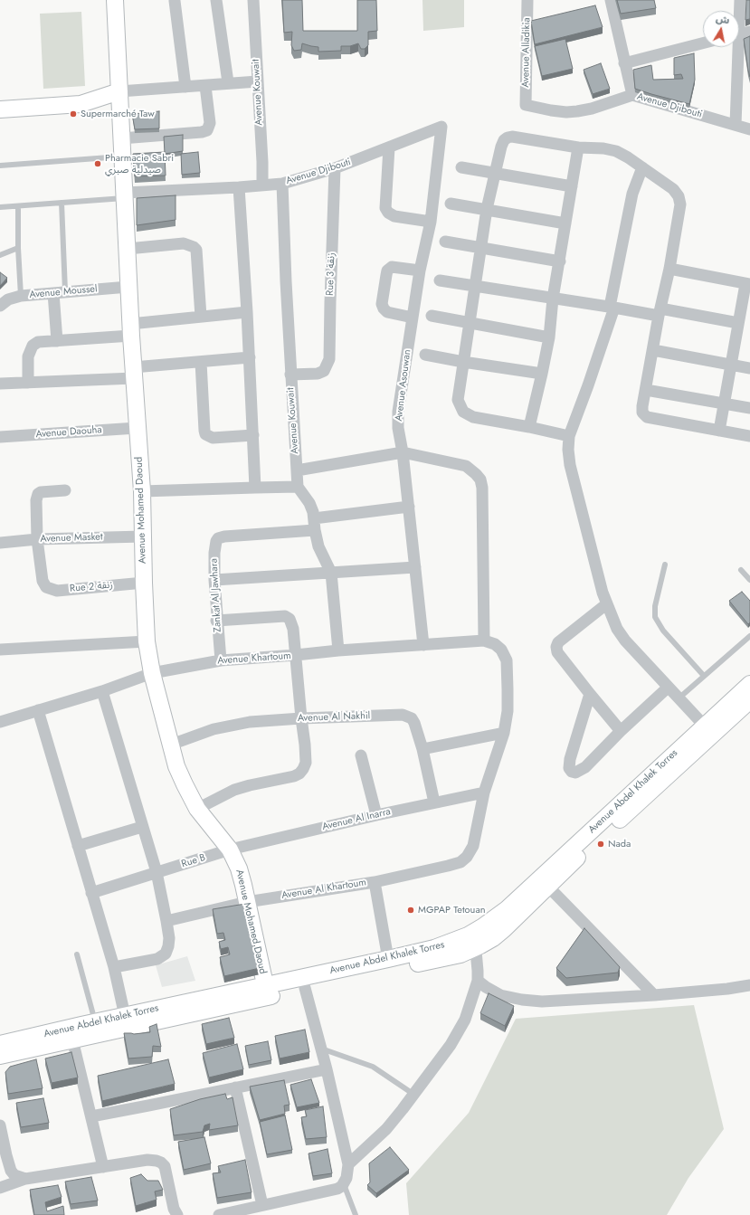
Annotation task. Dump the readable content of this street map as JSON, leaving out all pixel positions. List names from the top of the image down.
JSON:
{
  "streets": {
    "main road": ["Avenue Mohamed Daoud", "Avenue Abdel Khalek Torres"],
    "street": [
      "Avenue Alladikia",
      "Avenue Kouwait",
      "Avenue Djibouti",
      "Rue 3 زنقة",
      "Avenue Moussel",
      "Avenue Asouwan",
      "Avenue Daouha",
      "Avenue Masket",
      "Rue 2 زنقة",
      "Zankat Al Jawhara",
      "Avenue Khartoum",
      "Avenue Al Nakhil",
      "Avenue Al Inarra",
      "Rue B",
      "Avenue Al Khartoum"
    ]
  },
  "crossings": [
    ["Avenue Alladikia", "Avenue Djibouti"],
    ["Avenue Kouwait", "Avenue Djibouti"],
    ["Avenue Kouwait", "Rue 3 زنقة"],
    ["Avenue Djibouti", "Rue 3 زنقة"],
    ["Avenue Djibouti", "Avenue Asouwan"],
    ["Avenue Djibouti", "Avenue Mohamed Daoud"],
    ["Avenue Moussel", "Avenue Mohamed Daoud"],
    ["Avenue Asouwan", "Avenue Khartoum"],
    ["Avenue Daouha", "Avenue Mohamed Daoud"],
    ["Avenue Mohamed Daoud", "Avenue Masket"],
    ["Avenue Mohamed Daoud", "Rue 2 زنقة"],
    ["Avenue Mohamed Daoud", "Avenue Khartoum"],
    ["Avenue Mohamed Daoud", "Avenue Al Nakhil"],
    ["Avenue Mohamed Daoud", "Avenue Abdel Khalek Torres"],
    ["Avenue Mohamed Daoud", "Avenue Al Inarra"],
    ["Avenue Mohamed Daoud", "Rue B"],
    ["Avenue Mohamed Daoud", "Avenue Al Khartoum"],
    ["Avenue Masket", "Rue 2 زنقة"],
    ["Zankat Al Jawhara", "Avenue Khartoum"],
    ["Avenue Al Nakhil", "Avenue Al Inarra"],
    ["Avenue Al Inarra", "Rue B"],
    ["Avenue Al Inarra", "Avenue Al Khartoum"]
  ],
  "places": [
    "Supermarché Taw",
    "Pharmacie Sabri صيدلية صبري",
    "Nada",
    "MGPAP Tetouan"
  ],
  "north": "top"
}
